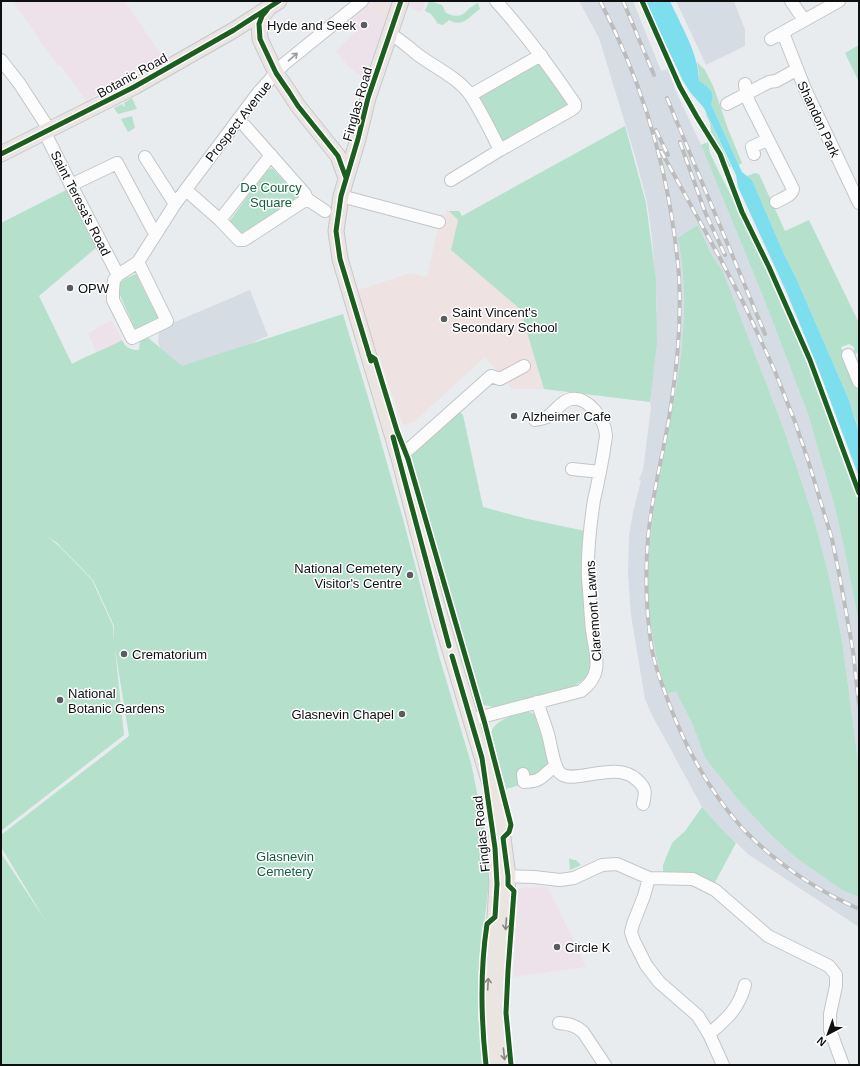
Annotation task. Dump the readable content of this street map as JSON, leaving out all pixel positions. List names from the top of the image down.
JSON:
{
  "streets": {
    "main road": ["Botanic Road", "Finglas Road"],
    "street": [
      "Shandon Park",
      "Prospect Avenue",
      "Saint Teresa's Road",
      "Claremont Lawns"
    ]
  },
  "crossings": [
    ["Botanic Road", "Saint Teresa's Road"],
    ["Finglas Road", "Claremont Lawns"]
  ],
  "parks": ["De Courcy Square", "Glasnevin Cemetery"],
  "places": [
    "Hyde and Seek",
    "OPW",
    "Saint Vincent's Secondary School",
    "Alzheimer Cafe",
    "National Cemetery Visitor's Centre",
    "Crematorium",
    "National Botanic Gardens",
    "Glasnevin Chapel",
    "Circle K"
  ],
  "north": "bottom left"
}
